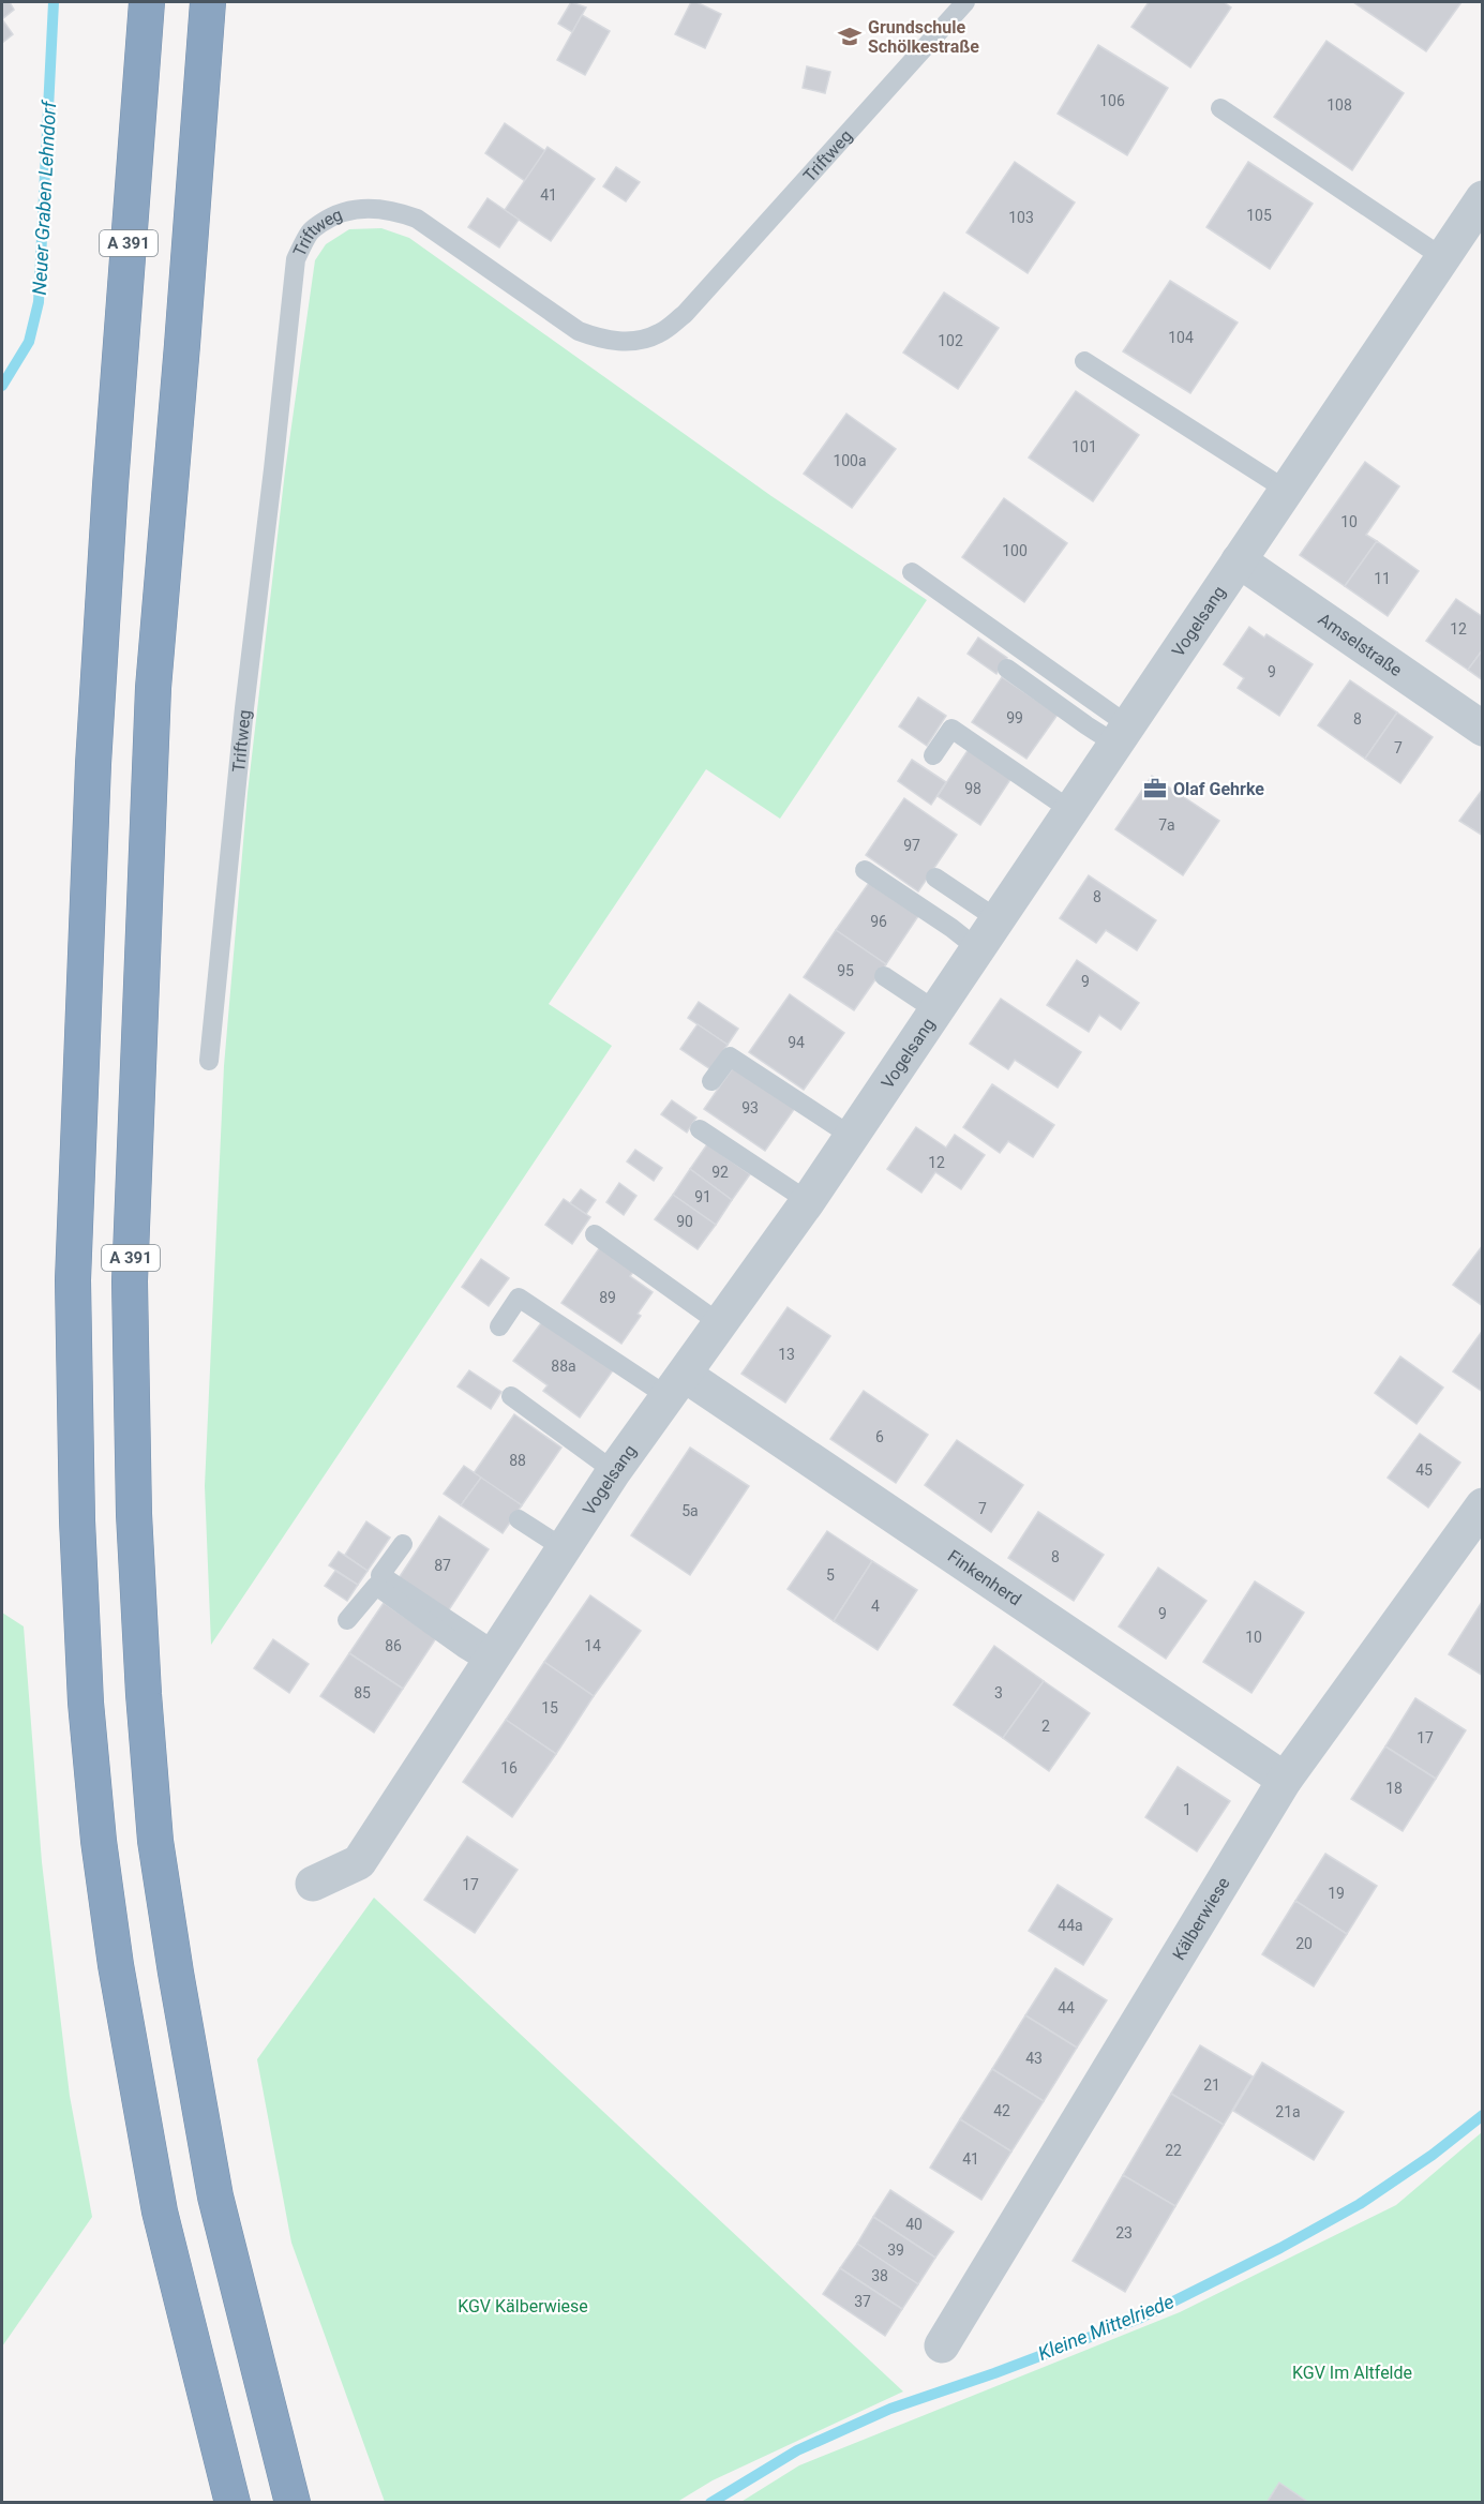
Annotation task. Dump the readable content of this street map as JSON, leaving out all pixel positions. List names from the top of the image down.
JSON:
{
  "streets": {
    "highway": ["A 391"],
    "street": [
      "Vogelsang",
      "Amselstraße",
      "Finkenherd",
      "Kälberwiese"
    ],
    "lane": ["Triftweg"]
  },
  "crossings": [
    ["Vogelsang", "Amselstraße"],
    ["Vogelsang", "Finkenherd"],
    ["Finkenherd", "Kälberwiese"]
  ],
  "water": ["Neuer Graben Lehndorf", "Kleine Mittelriede"],
  "parks": ["KGV Kälberwiese", "KGV Im Altfelde"],
  "places": {
    "school or university": ["Grundschule Schölkestraße"],
    "office": ["Olaf Gehrke"]
  },
  "house_numbers": [
    "106",
    "108",
    "41",
    "105",
    "103",
    "104",
    "102",
    "101",
    "100a",
    "10",
    "100",
    "11",
    "12",
    "9",
    "99",
    "8",
    "7",
    "98",
    "7a",
    "97",
    "8",
    "96",
    "95",
    "9",
    "94",
    "93",
    "12",
    "92",
    "91",
    "90",
    "89",
    "13",
    "88a",
    "6",
    "88",
    "45",
    "7",
    "5a",
    "8",
    "87",
    "5",
    "4",
    "9",
    "10",
    "86",
    "14",
    "85",
    "3",
    "15",
    "2",
    "17",
    "16",
    "18",
    "1",
    "17",
    "19",
    "44a",
    "20",
    "44",
    "43",
    "21",
    "42",
    "21a",
    "22",
    "41",
    "40",
    "23",
    "39",
    "38",
    "37"
  ]
}
